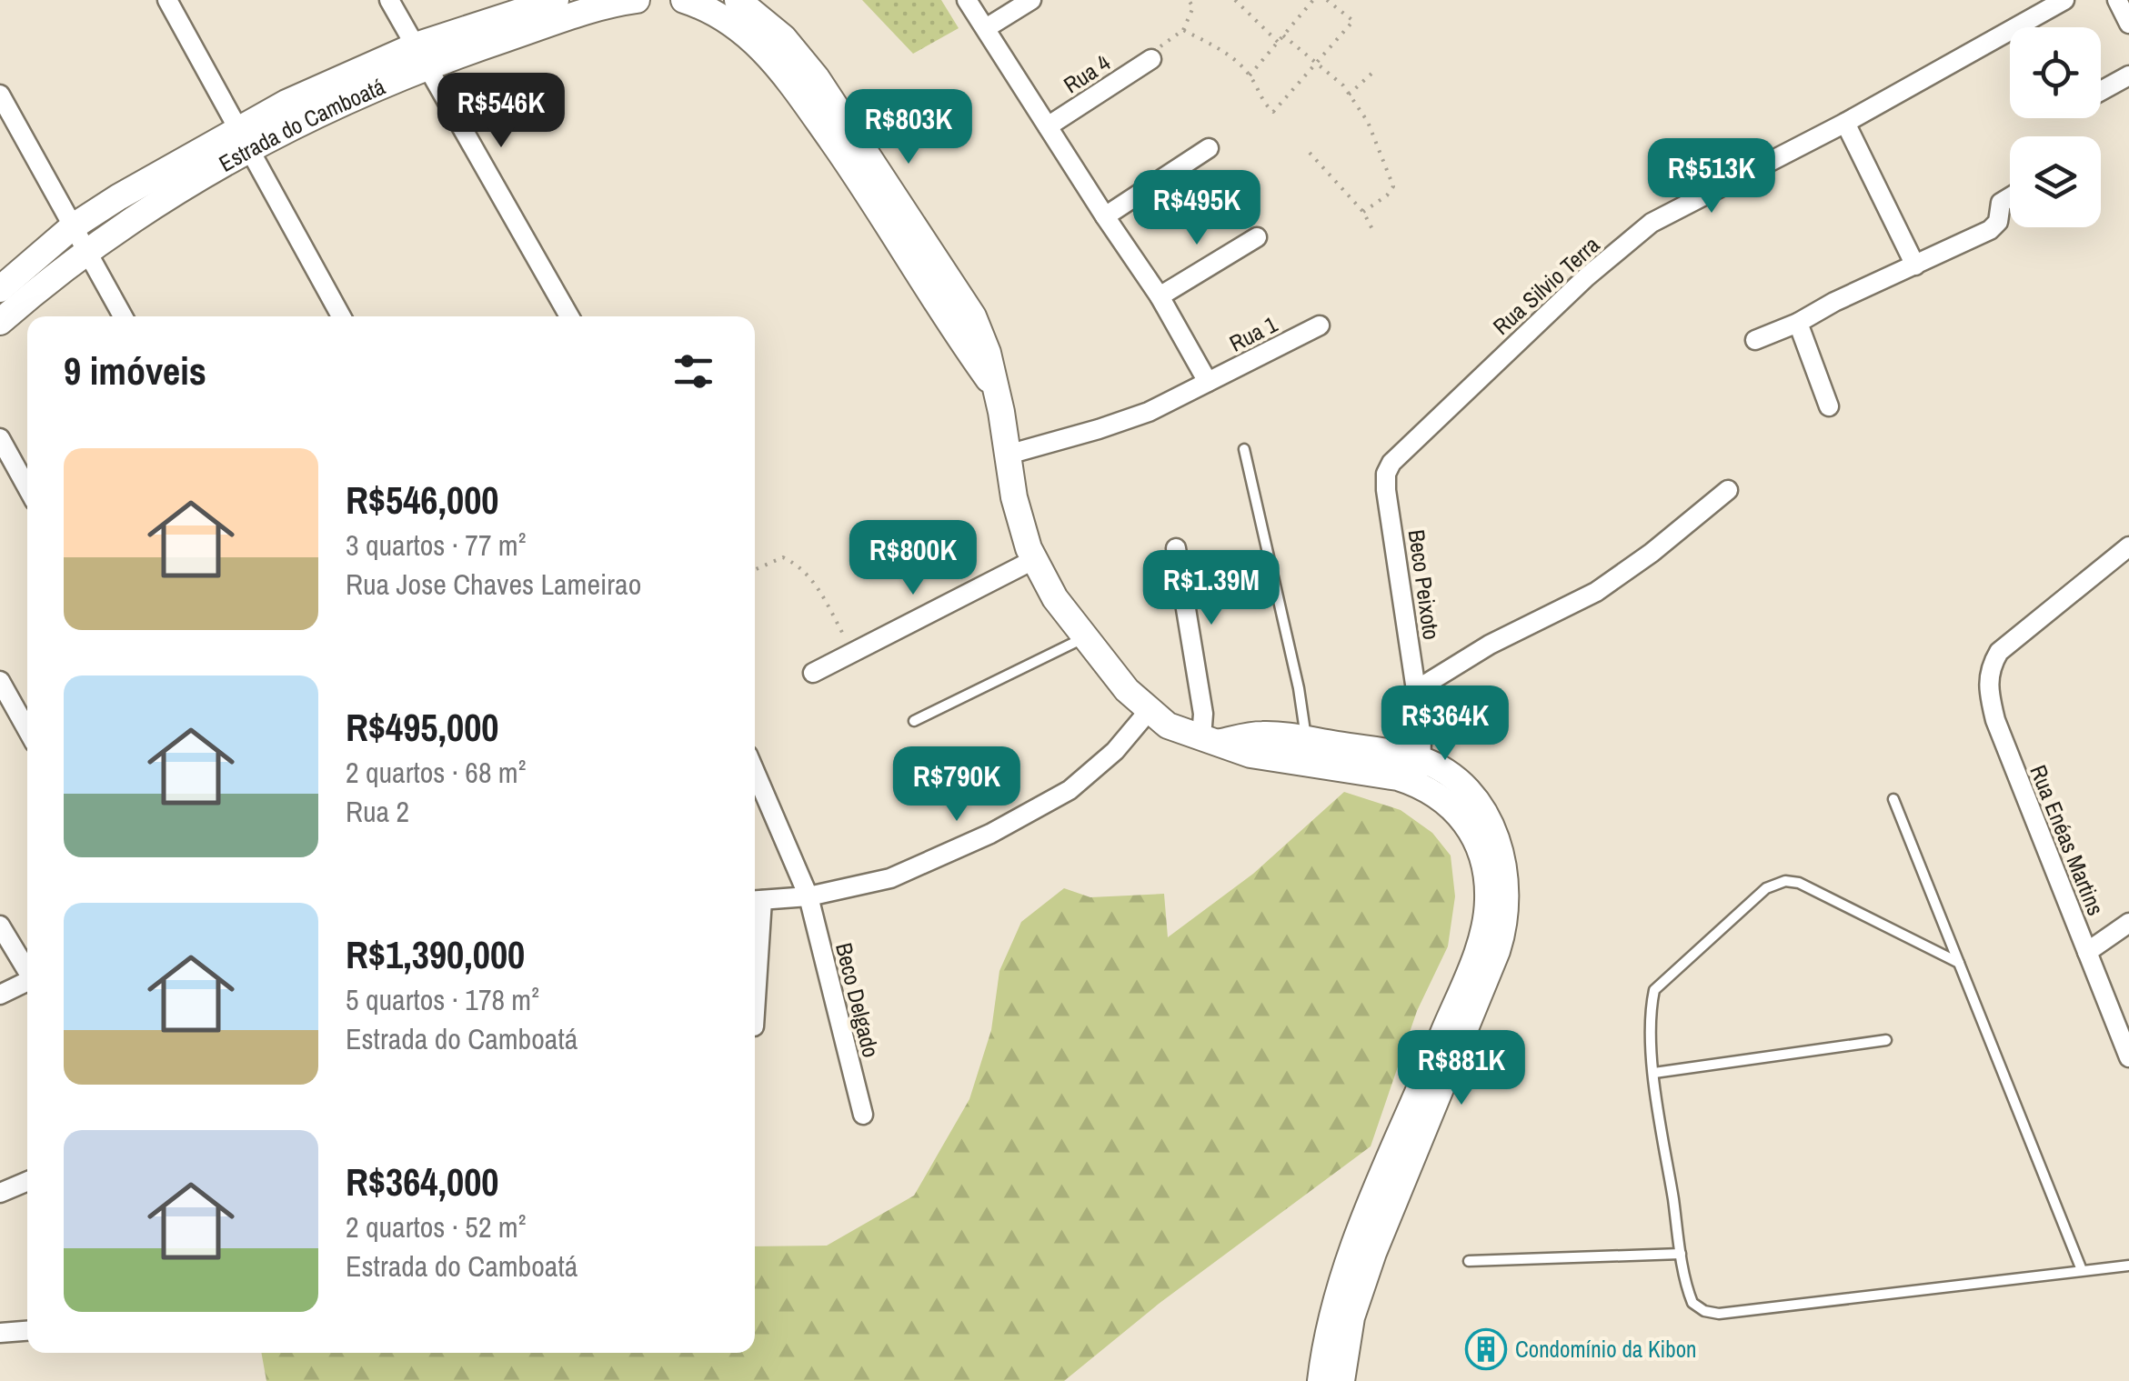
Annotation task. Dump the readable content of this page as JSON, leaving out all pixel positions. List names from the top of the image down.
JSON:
{
  "streets": {
    "main road": ["Estrada do Camboatá"],
    "street": [
      "Rua 4",
      "Rua Silvio Terra",
      "Rua 1",
      "Beco Peixoto",
      "Rua Enéas Martins",
      "Beco Delgado"
    ]
  },
  "crossings": [
    ["Rua Silvio Terra", "Beco Peixoto"]
  ],
  "places": {
    "building": ["Condomínio da Kibon"]
  },
  "page": {
    "price": [
      "R$546K",
      "R$803K",
      "R$513K",
      "R$495K",
      "R$800K",
      "R$1.39M",
      "R$364K",
      "R$790K",
      "R$881K"
    ],
    "heading": "9 imóveis",
    "list": [
      {
        "name": "R$546,000",
        "note": "3 quartos · 77 m² · Rua Jose Chaves Lameirao"
      },
      {
        "name": "R$495,000",
        "note": "2 quartos · 68 m² · Rua 2"
      },
      {
        "name": "R$1,390,000",
        "note": "5 quartos · 178 m² · Estrada do Camboatá"
      },
      {
        "name": "R$364,000",
        "note": "2 quartos · 52 m² · Estrada do Camboatá"
      }
    ]
  }
}
